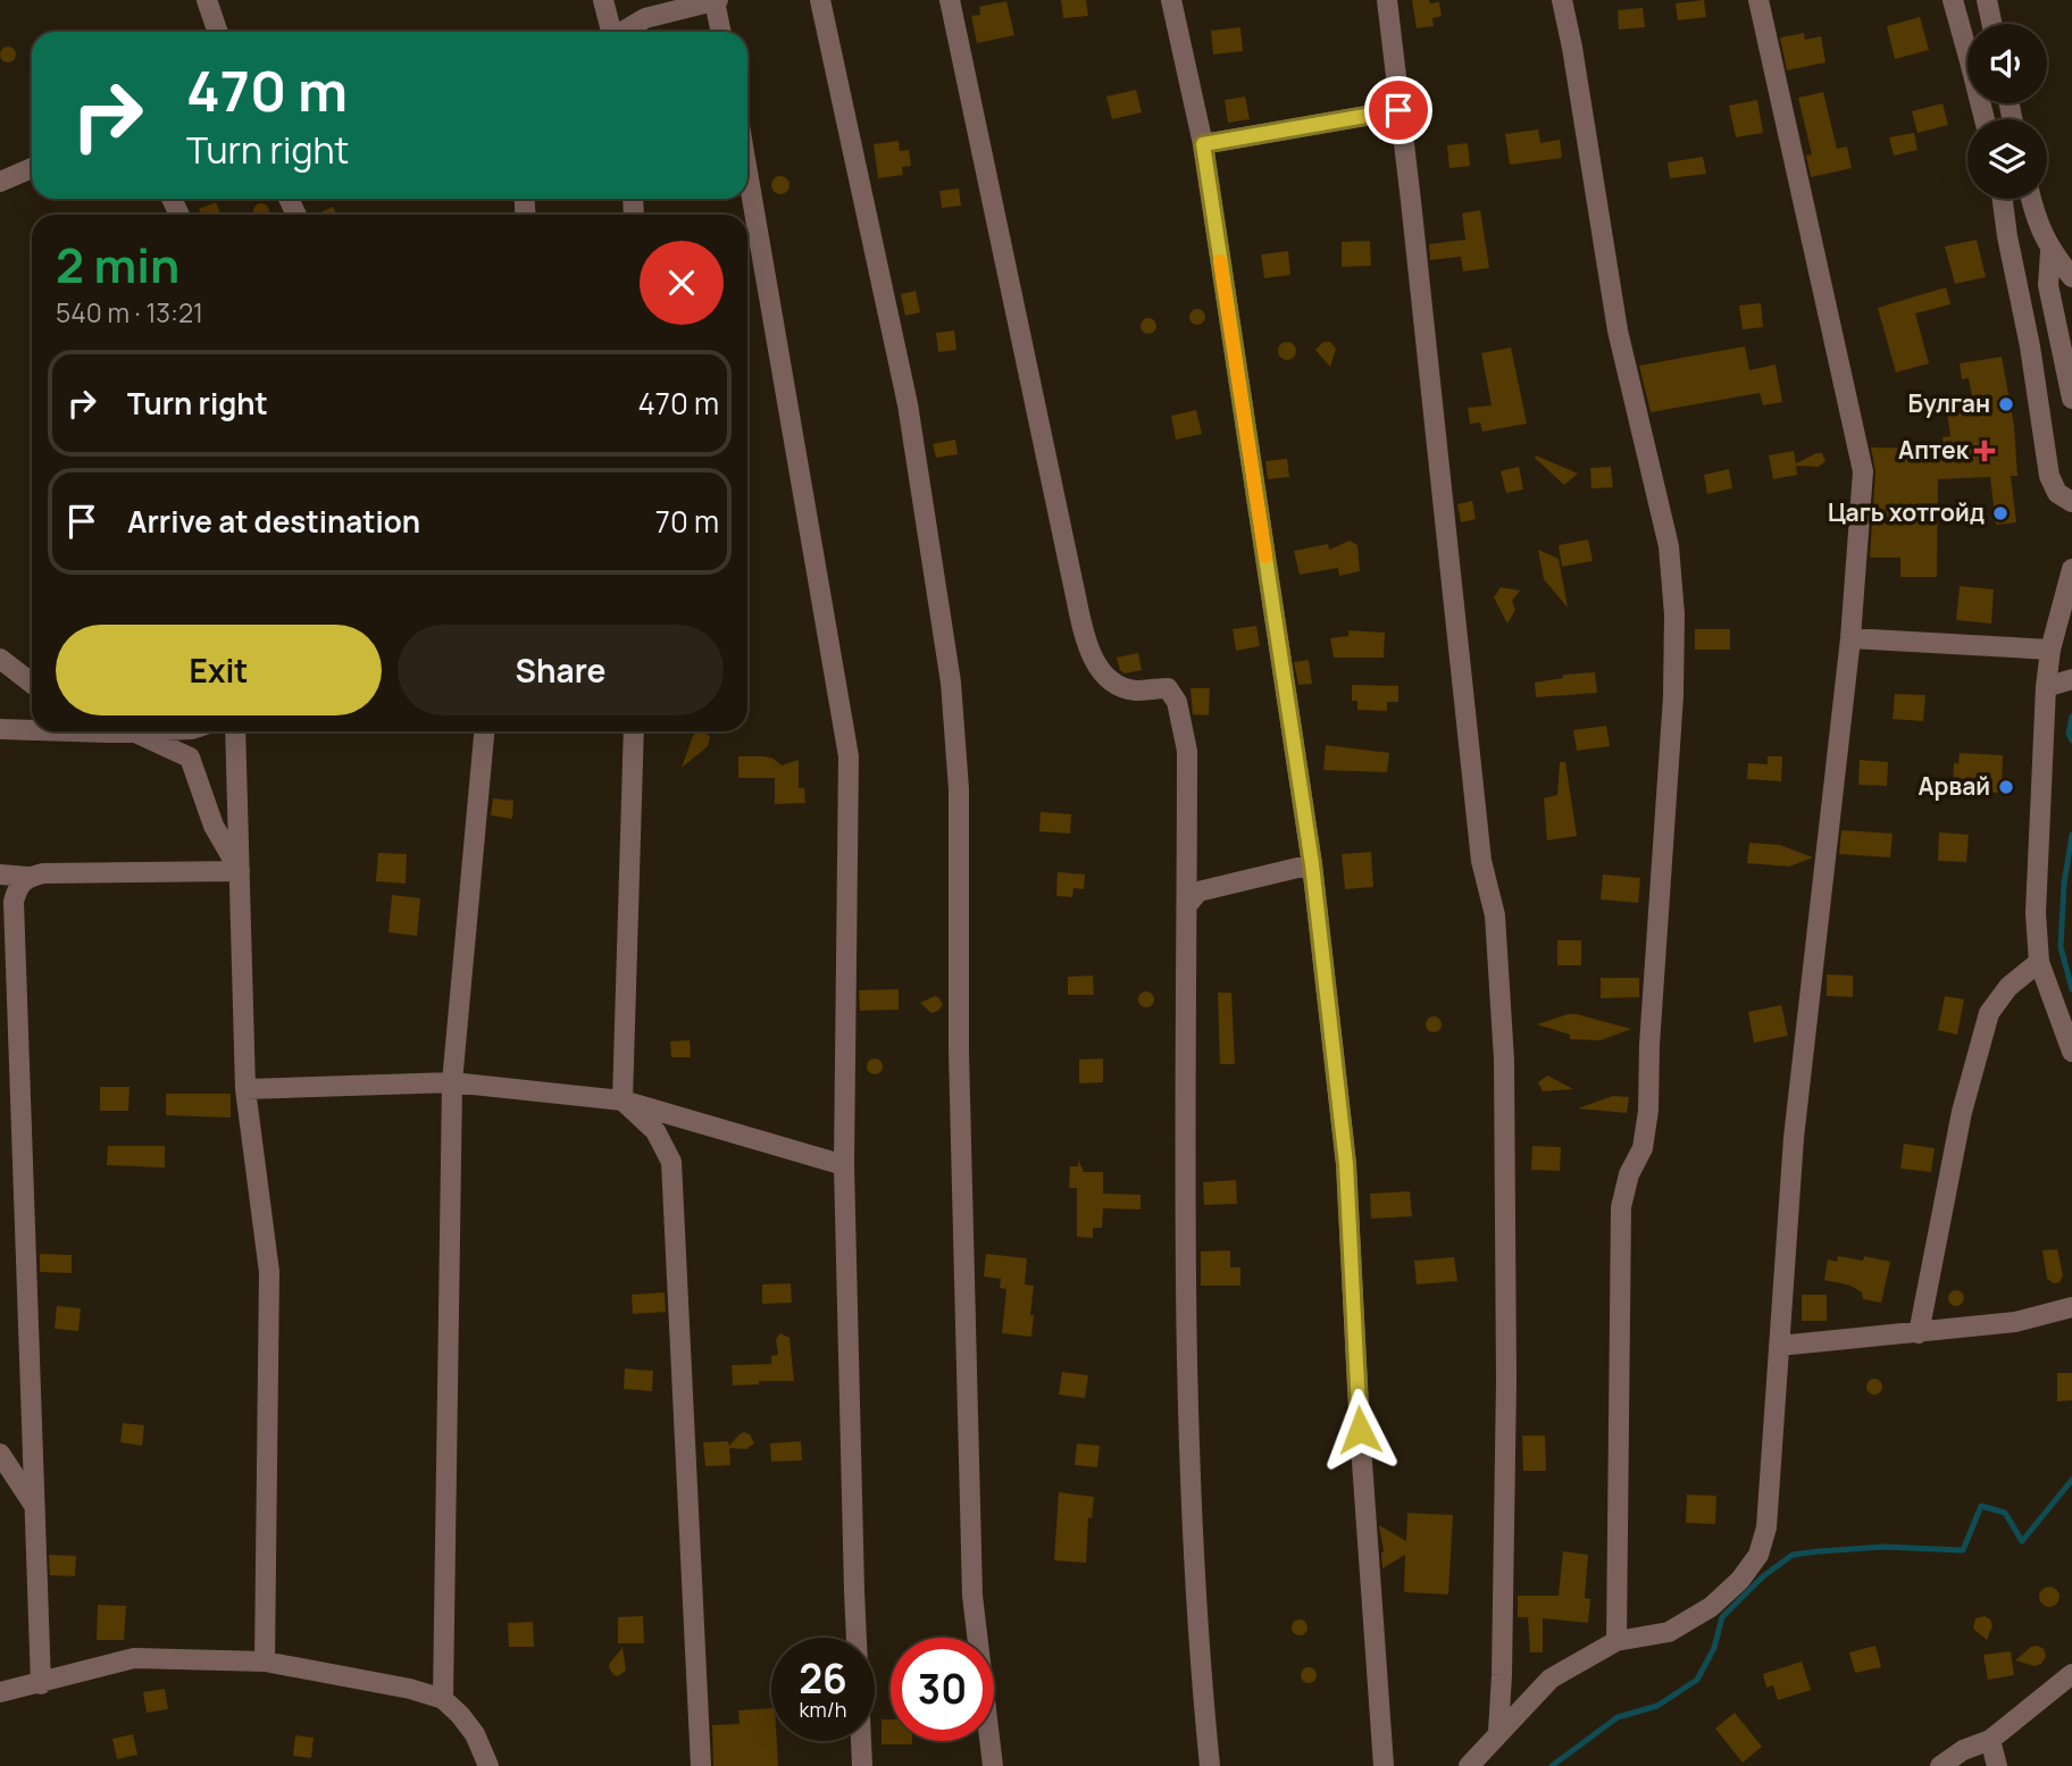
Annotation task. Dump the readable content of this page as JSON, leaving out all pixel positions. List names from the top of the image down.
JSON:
{
  "places": {
    "other": ["Булган", "Цагь хотгойд", "Арвай"],
    "health": ["Аптек"]
  },
  "page": {
    "turn": ["470 m", "Turn right"],
    "heading": ["2 min", "540 m · 13:21"],
    "list": [
      {
        "name": "Turn right",
        "value": "470 m"
      },
      {
        "name": "Arrive at destination",
        "value": "70 m"
      }
    ],
    "buttons": ["Exit", "Share"],
    "speed": "26 km/h",
    "limit": "30"
  }
}
